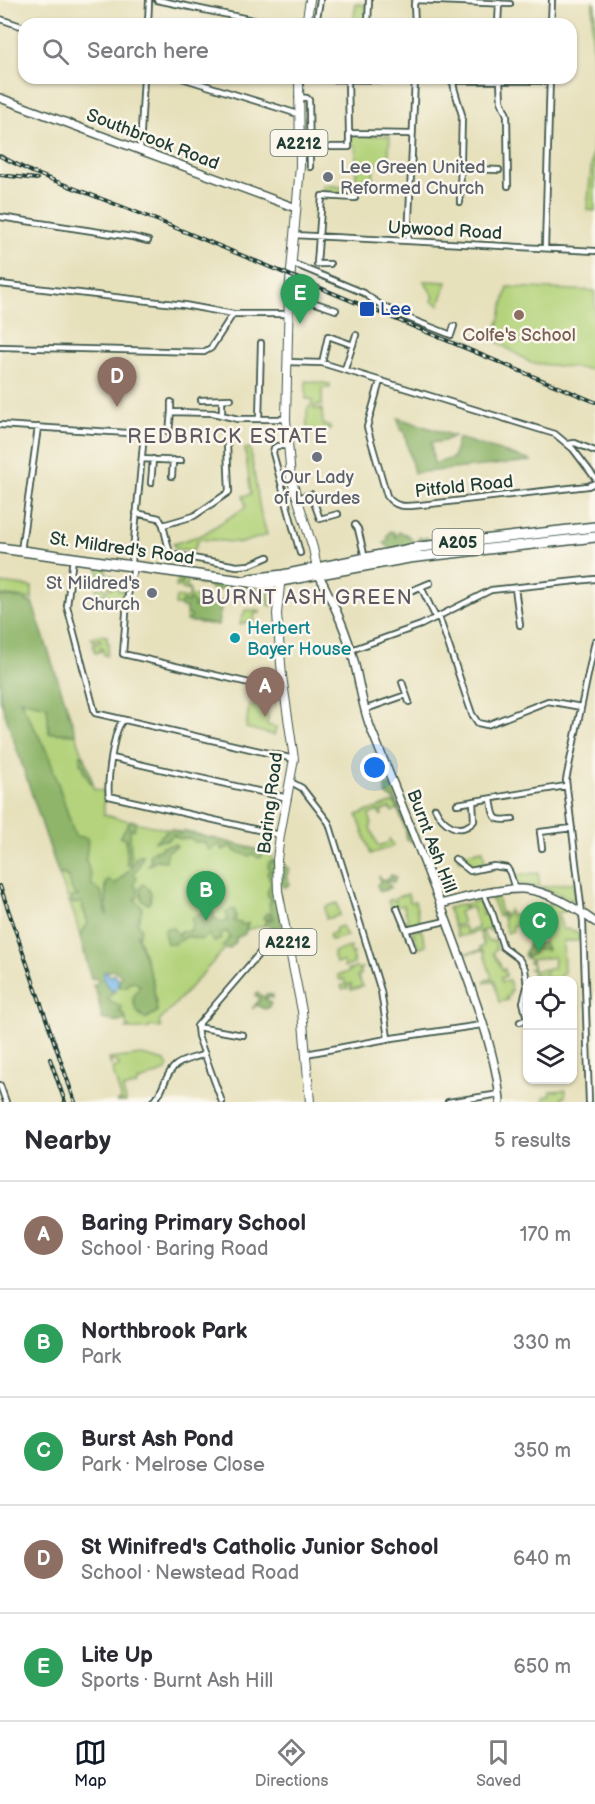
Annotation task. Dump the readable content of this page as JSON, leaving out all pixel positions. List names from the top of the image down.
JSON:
{
  "streets": {
    "highway": ["A205", "St. Mildred's Road"],
    "main road": ["A2212", "Baring Road", "Burnt Ash Hill"],
    "street": ["Southbrook Road", "Upwood Road", "Pitfold Road"]
  },
  "crossings": [
    ["Southbrook Road", "A2212"],
    ["A2212", "Upwood Road"],
    ["A2212", "Burnt Ash Hill"],
    ["A205", "St. Mildred's Road"],
    ["A205", "Baring Road"],
    ["A205", "Burnt Ash Hill"],
    ["St. Mildred's Road", "Baring Road"]
  ],
  "districts": ["REDBRICK ESTATE", "BURNT ASH GREEN"],
  "places": {
    "other": [
      "Lee Green United Reformed Church",
      "Colfe's School",
      "Our Lady of Lourdes",
      "St Mildred's Church",
      "Herbert Bayer House"
    ],
    "transit": ["Lee"]
  },
  "page": {
    "search": "Search here",
    "pins": [
      "E",
      "D",
      "A",
      "B",
      "C"
    ],
    "heading": ["Nearby", "5 results"],
    "list": [
      {
        "mark": "A",
        "name": "Baring Primary School",
        "note": "School · Baring Road",
        "value": "170 m"
      },
      {
        "mark": "B",
        "name": "Northbrook Park",
        "note": "Park",
        "value": "330 m"
      },
      {
        "mark": "C",
        "name": "Burst Ash Pond",
        "note": "Park · Melrose Close",
        "value": "350 m"
      },
      {
        "mark": "D",
        "name": "St Winifred's Catholic Junior School",
        "note": "School · Newstead Road",
        "value": "640 m"
      },
      {
        "mark": "E",
        "name": "Lite Up",
        "note": "Sports · Burnt Ash Hill",
        "value": "650 m"
      }
    ],
    "nav": ["Map", "Directions", "Saved"]
  }
}
